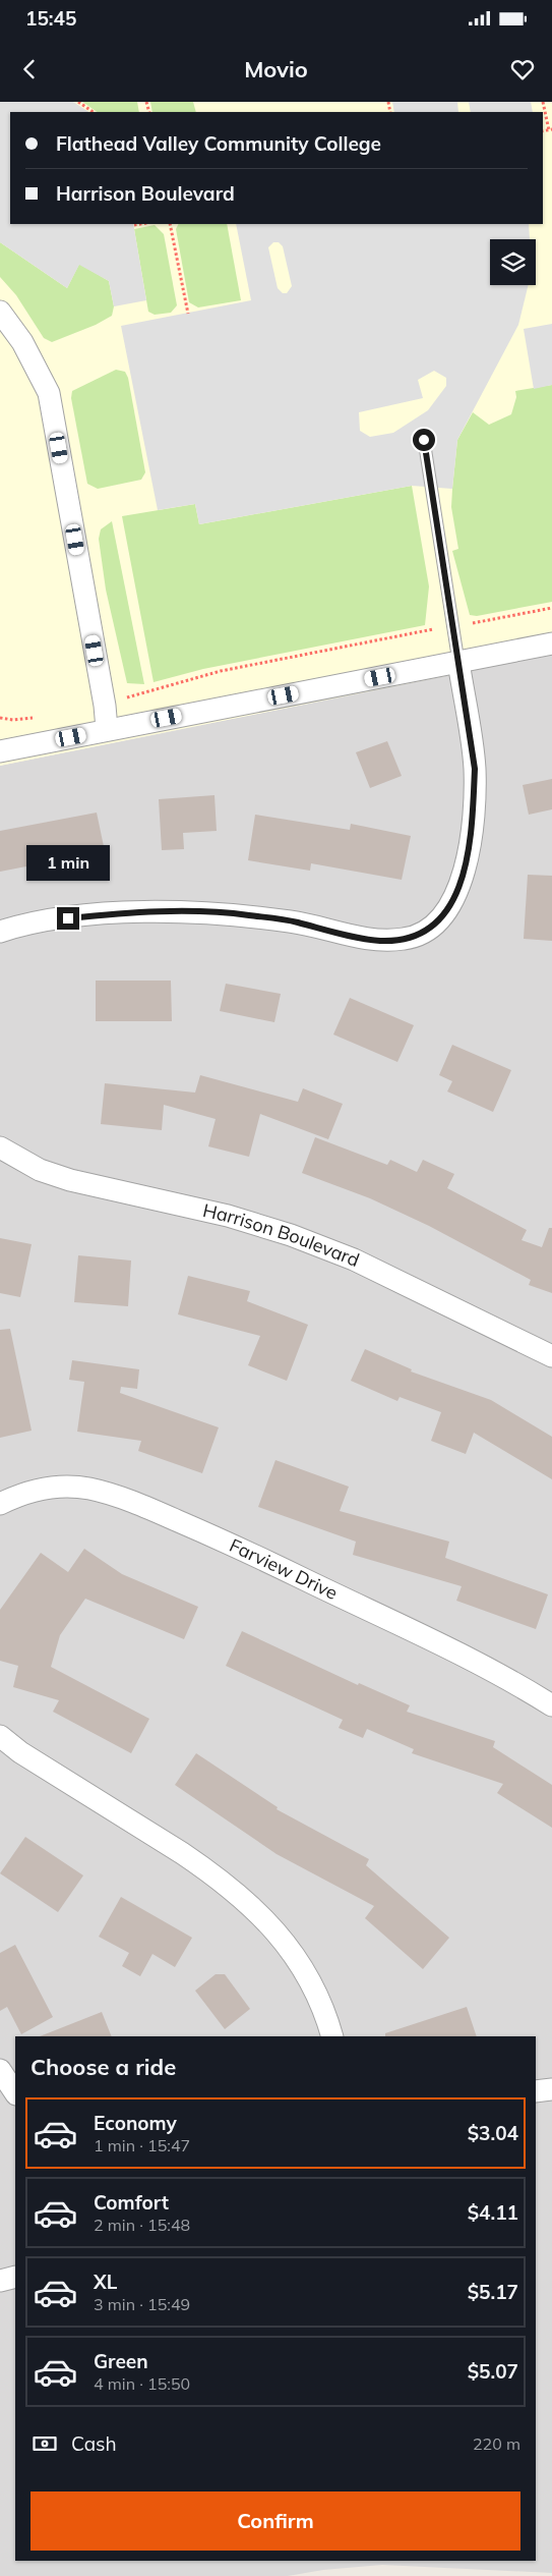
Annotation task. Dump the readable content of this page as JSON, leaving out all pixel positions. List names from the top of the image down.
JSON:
{
  "streets": {
    "street": ["Harrison Boulevard", "Farview Drive"]
  },
  "page": {
    "status": "15:45",
    "header": "Movio",
    "banner": ["Flathead Valley Community College", "Harrison Boulevard"],
    "bubble": "1 min",
    "heading": "Choose a ride",
    "list": [
      {
        "name": "Economy",
        "note": "1 min · 15:47",
        "value": "$3.04"
      },
      {
        "name": "Comfort",
        "note": "2 min · 15:48",
        "value": "$4.11"
      },
      {
        "name": "XL",
        "note": "3 min · 15:49",
        "value": "$5.17"
      },
      {
        "name": "Green",
        "note": "4 min · 15:50",
        "value": "$5.07"
      }
    ],
    "pay": ["Cash", "220 m"],
    "buttons": "Confirm"
  }
}
